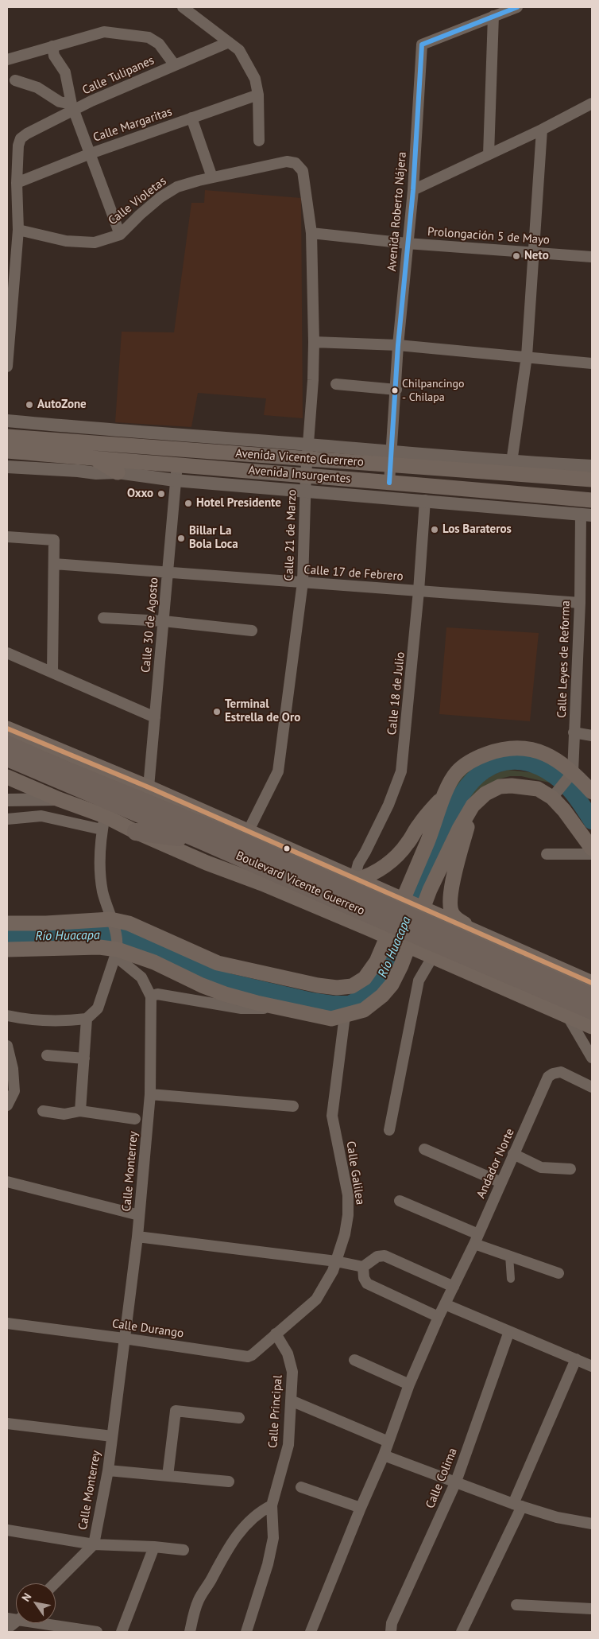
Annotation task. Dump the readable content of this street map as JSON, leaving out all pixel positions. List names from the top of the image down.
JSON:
{
  "streets": {
    "highway": ["Boulevard Vicente Guerrero"],
    "main road": ["Avenida Vicente Guerrero", "Avenida Insurgentes"],
    "street": [
      "Calle Tulipanes",
      "Calle Margaritas",
      "Calle Violetas",
      "Avenida Roberto Nájera",
      "Prolongación 5 de Mayo",
      "Calle 21 de Marzo",
      "Calle 17 de Febrero",
      "Calle 30 de Agosto",
      "Calle Leyes de Reforma",
      "Calle 18 de Julio",
      "Andador Norte",
      "Calle Monterrey",
      "Calle Galilea",
      "Calle Durango",
      "Calle Principal",
      "Calle Colima"
    ]
  },
  "crossings": [
    ["Calle Tulipanes", "Calle Margaritas"],
    ["Calle Violetas", "Calle 21 de Marzo"],
    ["Avenida Roberto Nájera", "Prolongación 5 de Mayo"],
    ["Avenida Roberto Nájera", "Avenida Vicente Guerrero"],
    ["Avenida Roberto Nájera", "Avenida Insurgentes"],
    ["Prolongación 5 de Mayo", "Calle 21 de Marzo"],
    ["Avenida Vicente Guerrero", "Avenida Insurgentes"],
    ["Avenida Vicente Guerrero", "Calle 21 de Marzo"],
    ["Avenida Insurgentes", "Calle 21 de Marzo"],
    ["Avenida Insurgentes", "Calle 30 de Agosto"],
    ["Avenida Insurgentes", "Calle Leyes de Reforma"],
    ["Calle 21 de Marzo", "Calle 17 de Febrero"],
    ["Calle 21 de Marzo", "Boulevard Vicente Guerrero"],
    ["Calle 17 de Febrero", "Calle 30 de Agosto"],
    ["Calle 17 de Febrero", "Calle Leyes de Reforma"],
    ["Calle 17 de Febrero", "Calle 18 de Julio"],
    ["Calle 30 de Agosto", "Boulevard Vicente Guerrero"],
    ["Calle 18 de Julio", "Boulevard Vicente Guerrero"],
    ["Calle Monterrey", "Calle Durango"],
    ["Calle Galilea", "Calle Durango"],
    ["Calle Galilea", "Calle Principal"],
    ["Calle Durango", "Calle Principal"]
  ],
  "water": ["Río Huacapa"],
  "places": [
    "Neto",
    "Chilpancingo - Chilapa",
    "AutoZone",
    "Oxxo",
    "Hotel Presidente",
    "Los Barateros",
    "Billar La Bola Loca",
    "Terminal Estrella de Oro"
  ],
  "north": "top left"
}
